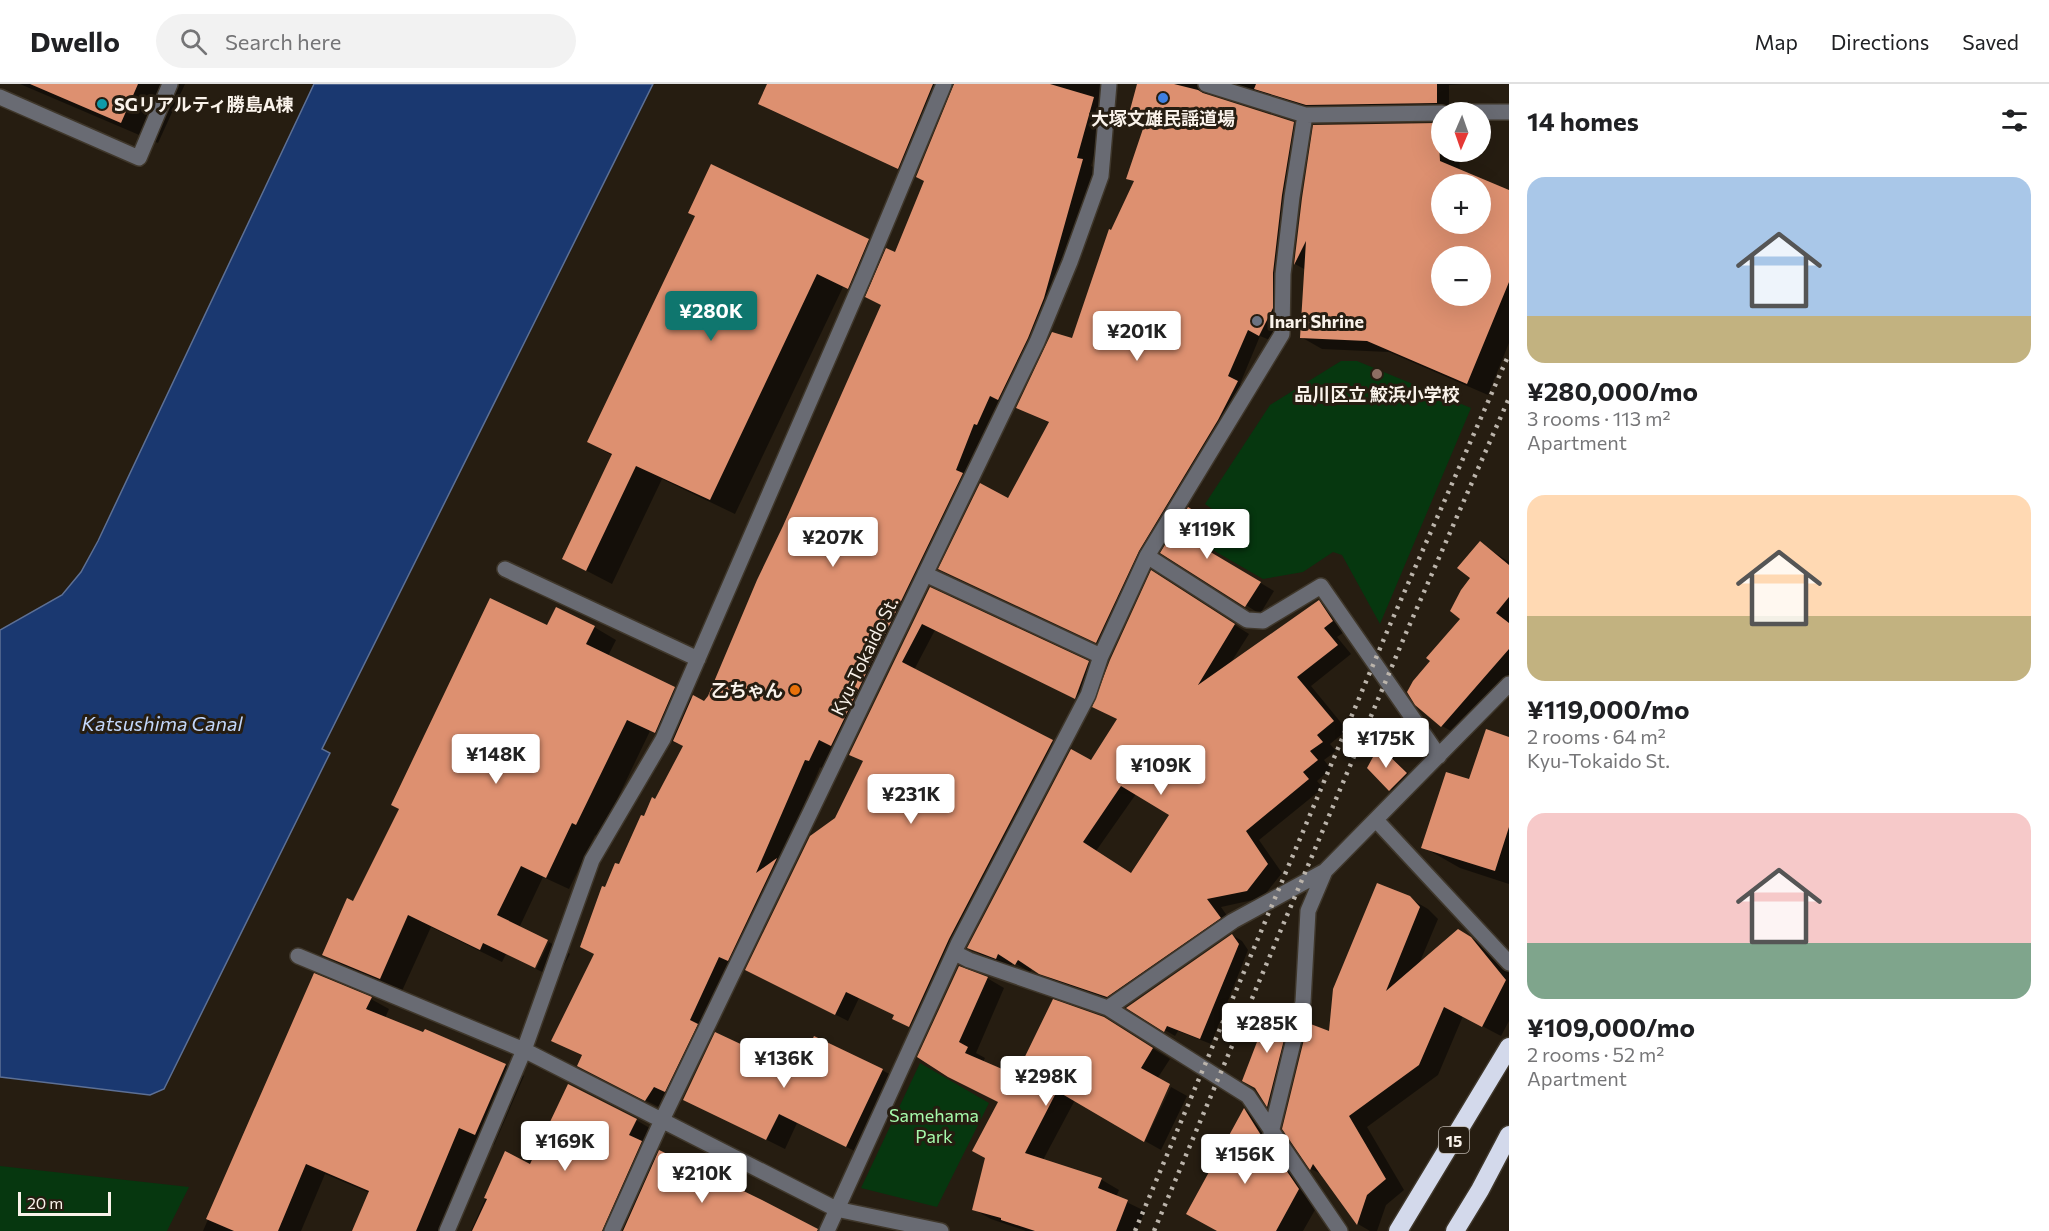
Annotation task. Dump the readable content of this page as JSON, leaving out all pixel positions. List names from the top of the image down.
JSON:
{
  "streets": {
    "highway": ["15"],
    "street": ["Kyu-Tokaido St."]
  },
  "water": ["Katsushima Canal"],
  "parks": ["Samehama Park"],
  "places": [
    "大塚文雄民謡道場",
    "SGリアルティ勝島A棟",
    "Inari Shrine",
    "品川区立 鮫浜小学校",
    "乙ちゃん"
  ],
  "scale_bar": "20 m",
  "north": "bottom",
  "page": {
    "header": "Dwello",
    "search": "Search here",
    "nav": ["Map", "Directions", "Saved"],
    "heading": "14 homes",
    "map_buttons": ["+", "−"],
    "list": [
      {
        "name": "¥280,000/mo",
        "note": "3 rooms · 113 m² · Apartment"
      },
      {
        "name": "¥119,000/mo",
        "note": "2 rooms · 64 m² · Kyu-Tokaido St."
      },
      {
        "name": "¥109,000/mo",
        "note": "2 rooms · 52 m² · Apartment"
      }
    ],
    "price": [
      "¥280K",
      "¥201K",
      "¥119K",
      "¥207K",
      "¥175K",
      "¥148K",
      "¥109K",
      "¥231K",
      "¥285K",
      "¥136K",
      "¥298K",
      "¥169K",
      "¥156K",
      "¥210K"
    ],
    "scale": "20 m"
  }
}
